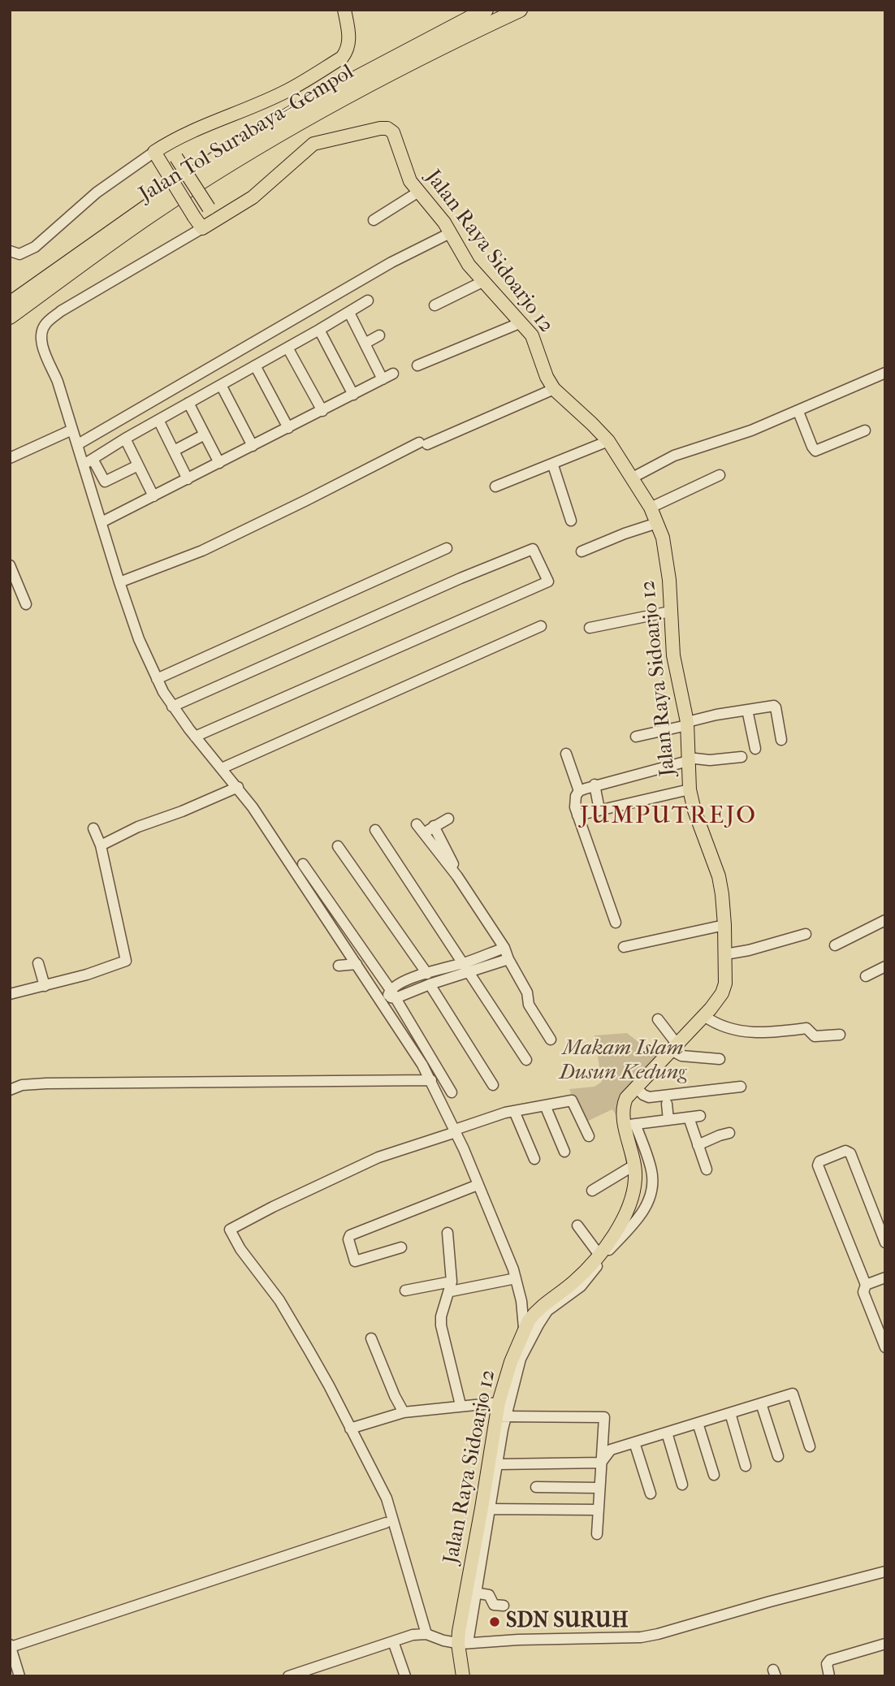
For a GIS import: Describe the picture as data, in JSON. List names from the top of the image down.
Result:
{
  "streets": {
    "highway": ["Jalan Tol Surabaya–Gempol"],
    "main road": ["Jalan Raya Sidoarjo 12"]
  },
  "districts": ["JUMPUTREJO"],
  "parks": ["Makam Islam Dusun Kedung"],
  "places": ["SDN SURUH"]
}
